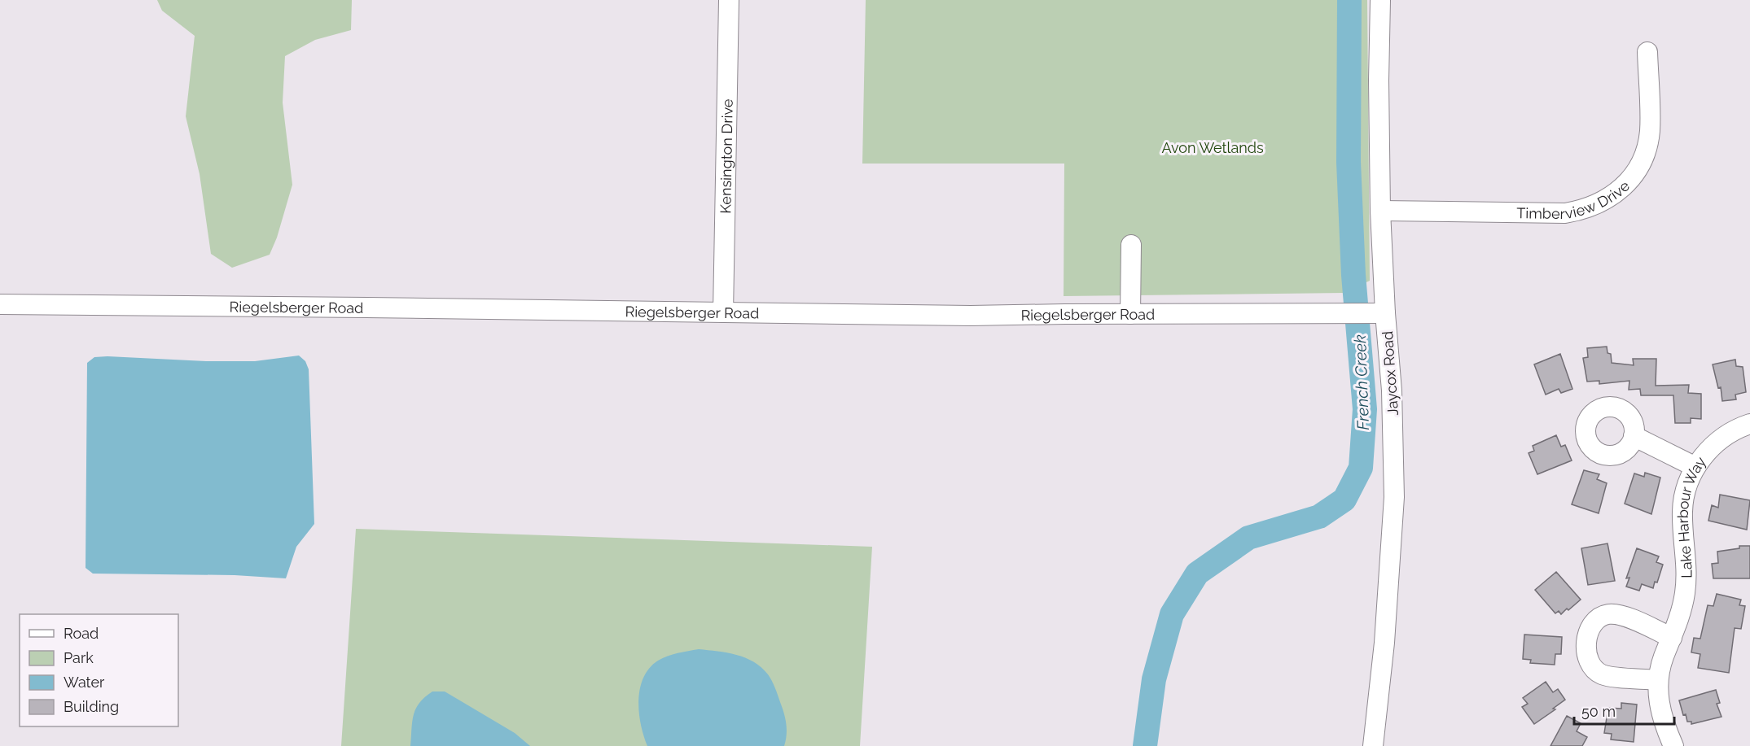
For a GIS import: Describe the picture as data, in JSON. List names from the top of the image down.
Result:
{
  "streets": {
    "street": [
      "Kensington Drive",
      "Timberview Drive",
      "Riegelsberger Road",
      "Jaycox Road",
      "Lake Harbour Way"
    ]
  },
  "crossings": [
    ["Kensington Drive", "Riegelsberger Road"],
    ["Timberview Drive", "Jaycox Road"],
    ["Riegelsberger Road", "Jaycox Road"]
  ],
  "water": ["French Creek"],
  "parks": ["Avon Wetlands"],
  "legend": [
    "Road",
    "Park",
    "Water",
    "Building"
  ],
  "scale_bar": "50 m"
}
